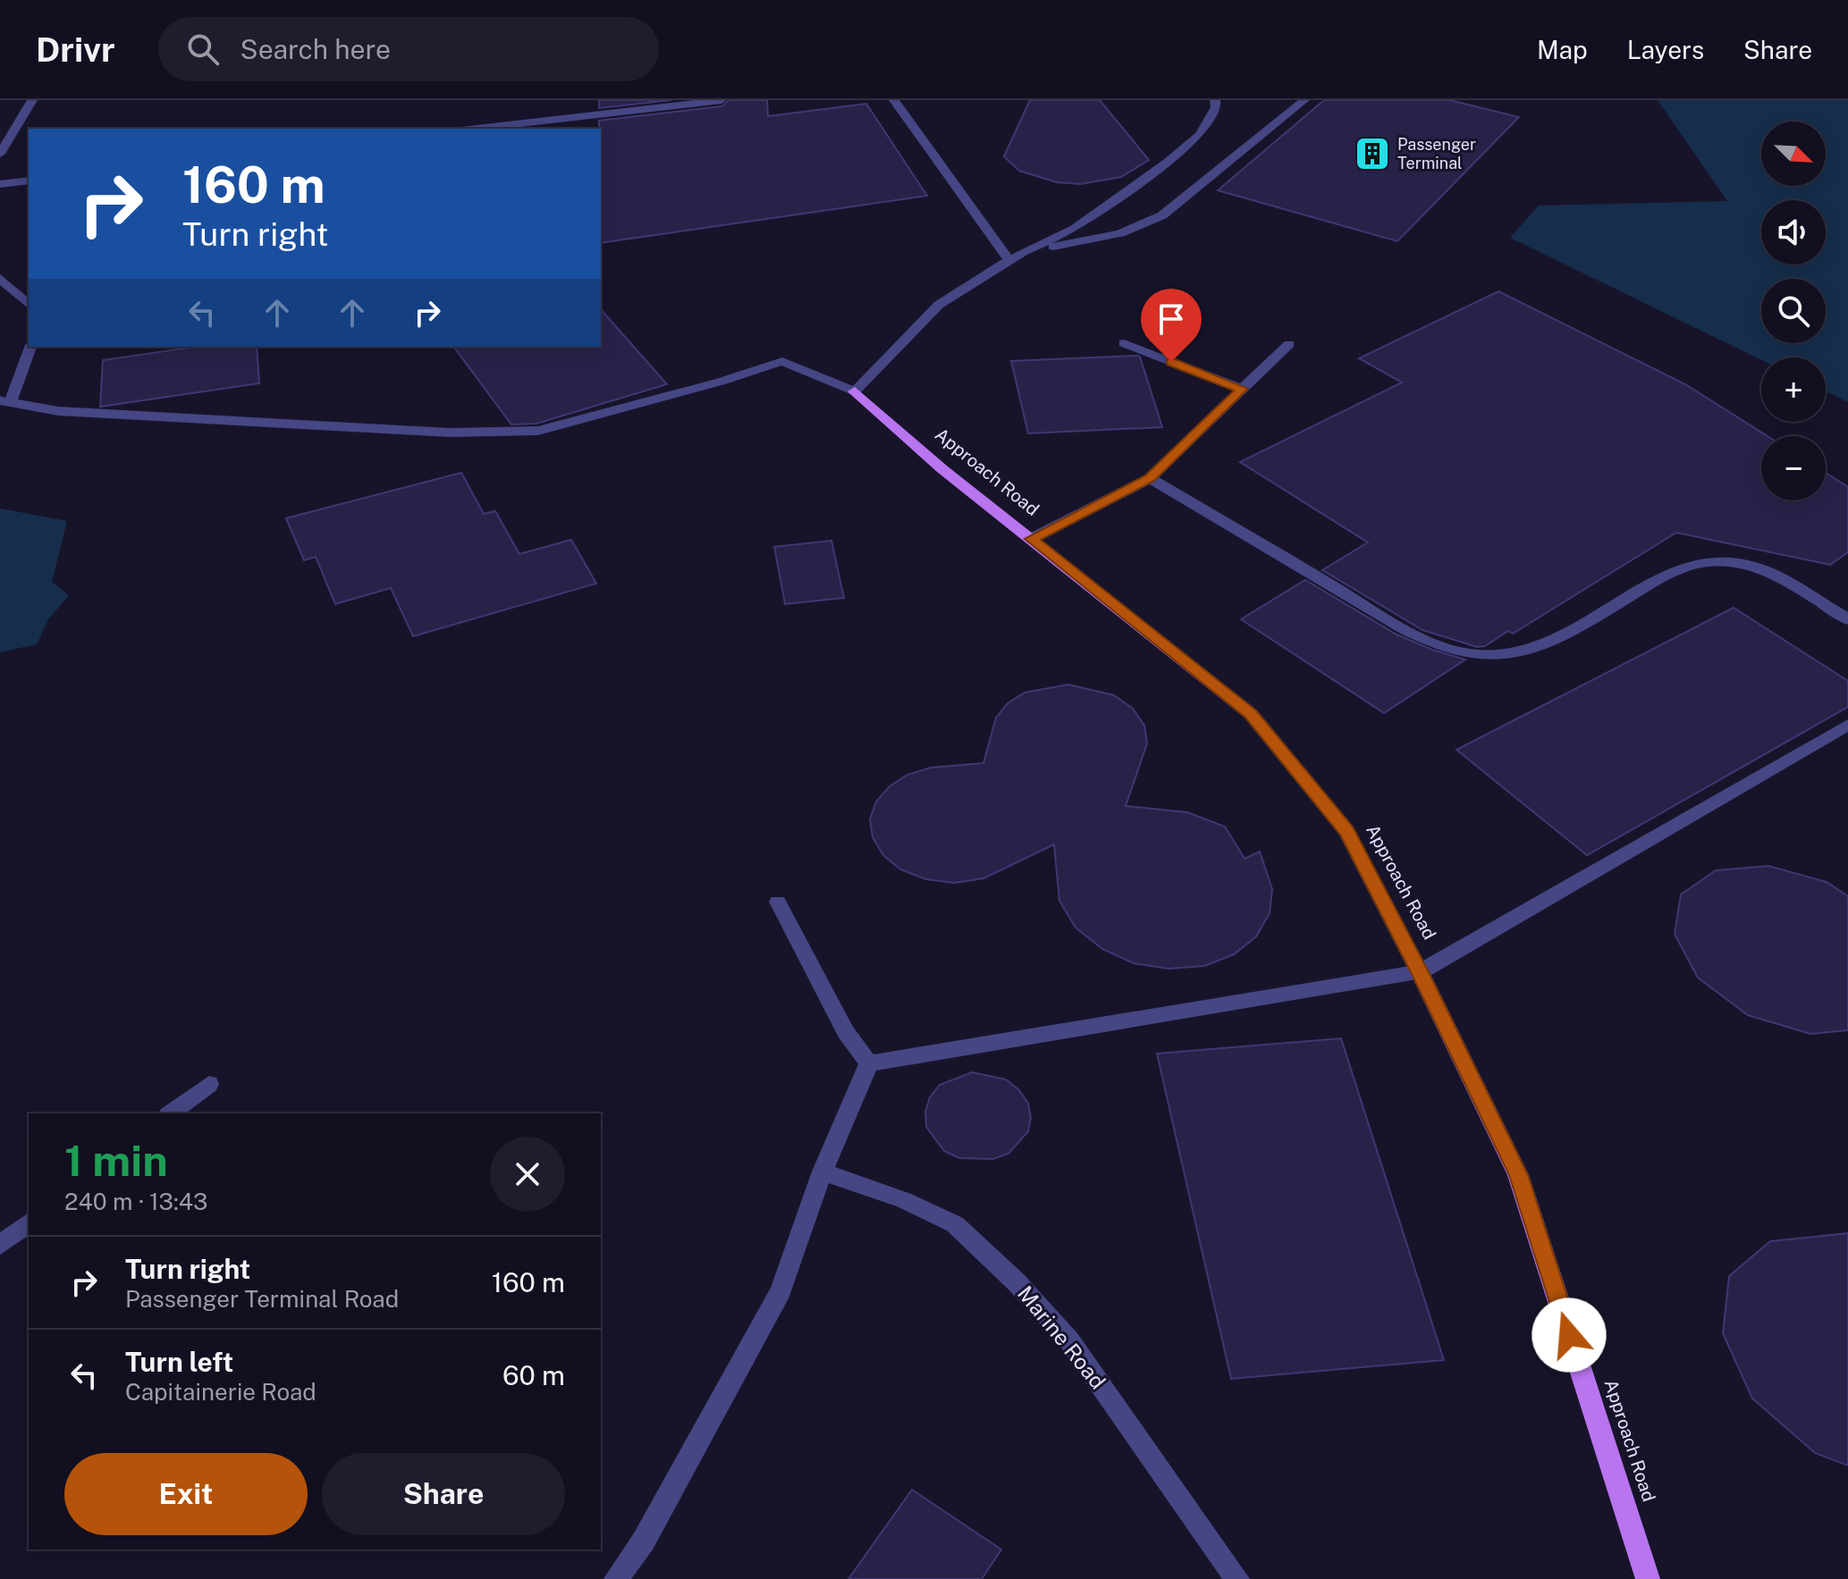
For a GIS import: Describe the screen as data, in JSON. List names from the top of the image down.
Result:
{
  "streets": {
    "main road": ["Approach Road"],
    "street": ["Marine Road"]
  },
  "places": {
    "building": ["Passenger Terminal"]
  },
  "north": "bottom right",
  "page": {
    "header": "Drivr",
    "search": "Search here",
    "nav": ["Map", "Layers", "Share"],
    "map_buttons": ["+", "−"],
    "turn": ["160 m", "Turn right"],
    "heading": ["1 min", "240 m · 13:43"],
    "list": [
      {
        "name": "Turn right",
        "note": "Passenger Terminal Road",
        "value": "160 m"
      },
      {
        "name": "Turn left",
        "note": "Capitainerie Road",
        "value": "60 m"
      }
    ],
    "buttons": ["Exit", "Share"]
  }
}
